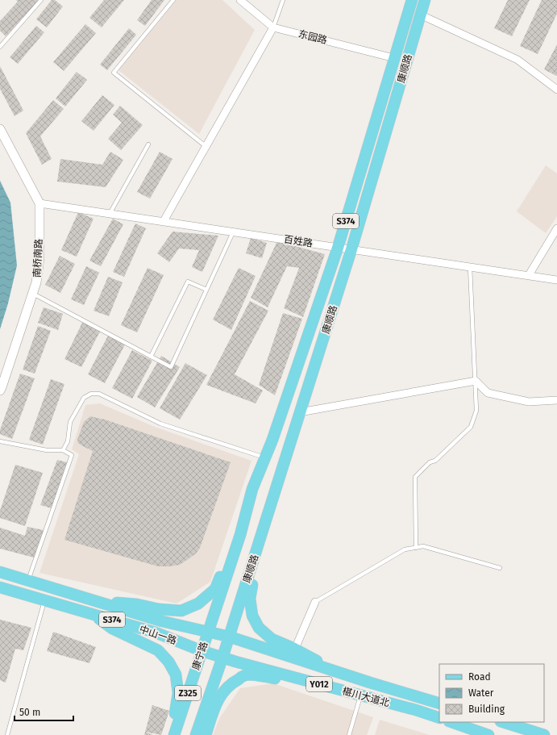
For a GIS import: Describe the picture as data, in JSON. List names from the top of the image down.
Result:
{
  "streets": {
    "main road": [
      "康顺路",
      "S374",
      "中山一路",
      "康宁路",
      "Y012",
      "Z325",
      "椹川大道北"
    ],
    "street": ["东园路", "百姓路", "南桥南路"]
  },
  "crossings": [
    ["东园路", "康顺路"],
    ["康顺路", "S374"],
    ["康顺路", "百姓路"],
    ["康顺路", "中山一路"],
    ["康顺路", "康宁路"],
    ["S374", "中山一路"],
    ["S374", "Z325"],
    ["S374", "椹川大道北"],
    ["百姓路", "南桥南路"],
    ["中山一路", "康宁路"],
    ["中山一路", "Z325"],
    ["中山一路", "椹川大道北"],
    ["Z325", "椹川大道北"]
  ],
  "legend": ["Road", "Water", "Building"],
  "scale_bar": "50 m"
}
